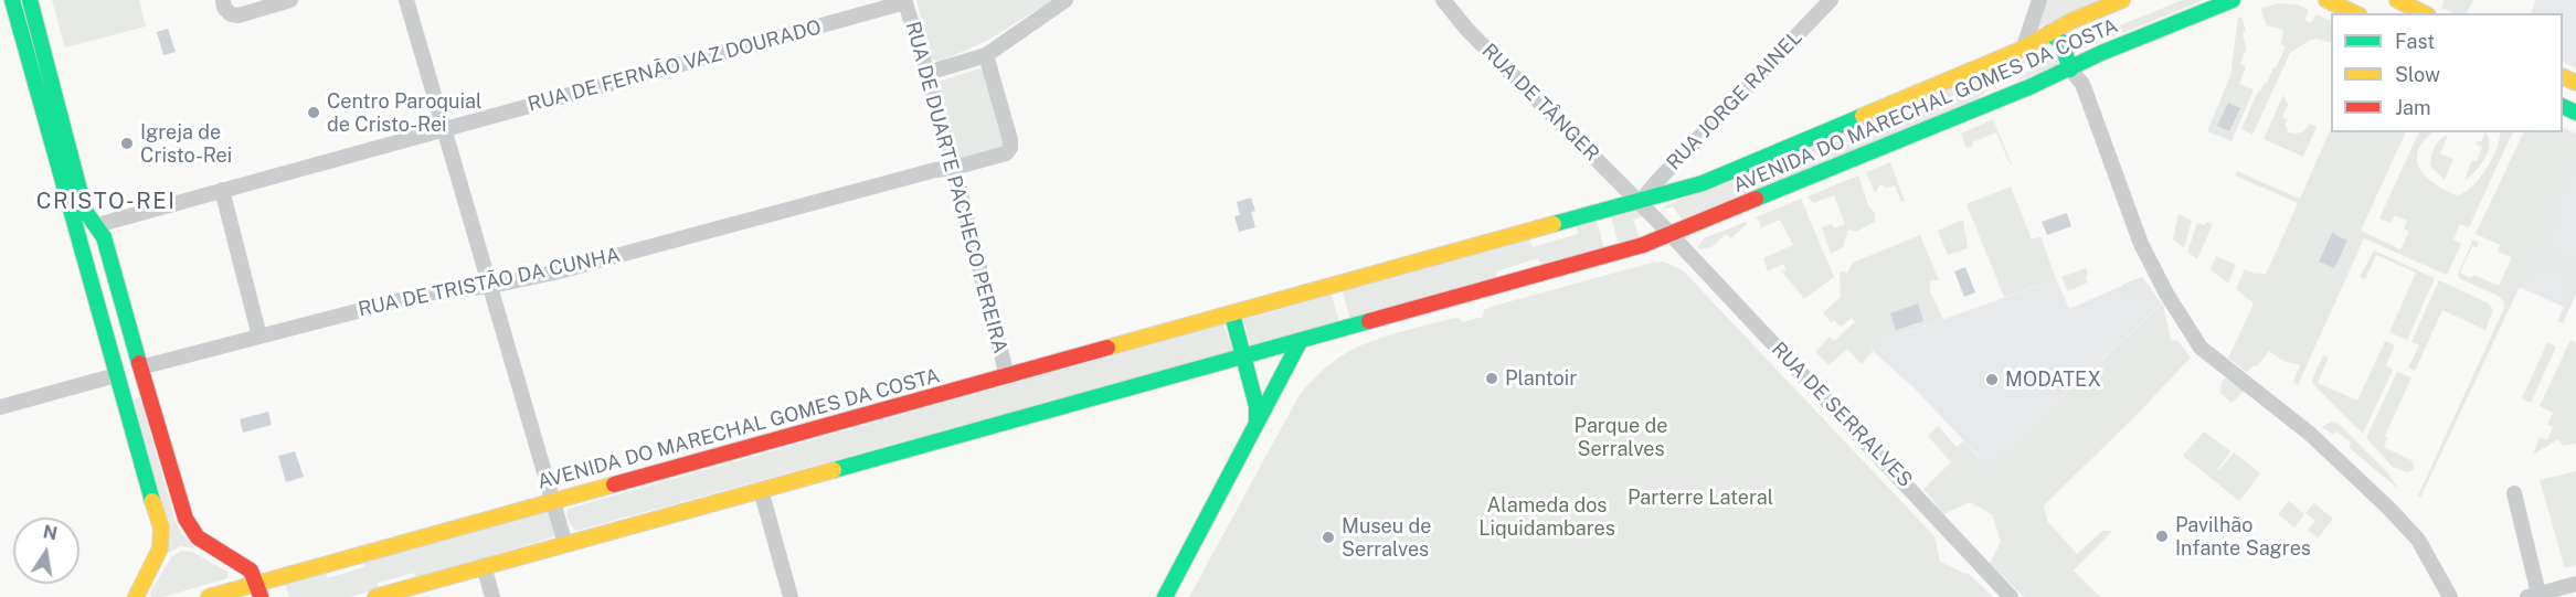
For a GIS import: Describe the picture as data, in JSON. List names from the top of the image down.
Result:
{
  "streets": {
    "main road": ["AVENIDA DO MARECHAL GOMES DA COSTA"],
    "street": [
      "RUA DE FERNÃO VAZ DOURADO",
      "RUA JORGE RAINEL",
      "RUA DE TÂNGER",
      "RUA DE DUARTE PACHECO PEREIRA",
      "RUA DE TRISTÃO DA CUNHA",
      "RUA DE SERRALVES"
    ]
  },
  "crossings": [
    ["RUA DE FERNÃO VAZ DOURADO", "RUA DE DUARTE PACHECO PEREIRA"],
    ["RUA JORGE RAINEL", "RUA DE TÂNGER"],
    ["RUA JORGE RAINEL", "AVENIDA DO MARECHAL GOMES DA COSTA"],
    ["RUA DE TÂNGER", "AVENIDA DO MARECHAL GOMES DA COSTA"],
    ["AVENIDA DO MARECHAL GOMES DA COSTA", "RUA DE DUARTE PACHECO PEREIRA"],
    ["AVENIDA DO MARECHAL GOMES DA COSTA", "RUA DE SERRALVES"],
    ["RUA DE DUARTE PACHECO PEREIRA", "RUA DE TRISTÃO DA CUNHA"]
  ],
  "districts": ["CRISTO-REI"],
  "parks": ["Parque de Serralves", "Parterre Lateral", "Alameda dos Liquidambares"],
  "places": [
    "Centro Paroquial de Cristo-Rei",
    "Igreja de Cristo-Rei",
    "Plantoir",
    "MODATEX",
    "Pavilhão Infante Sagres",
    "Museu de Serralves"
  ],
  "legend": ["Fast", "Slow", "Jam"],
  "north": "top"
}
